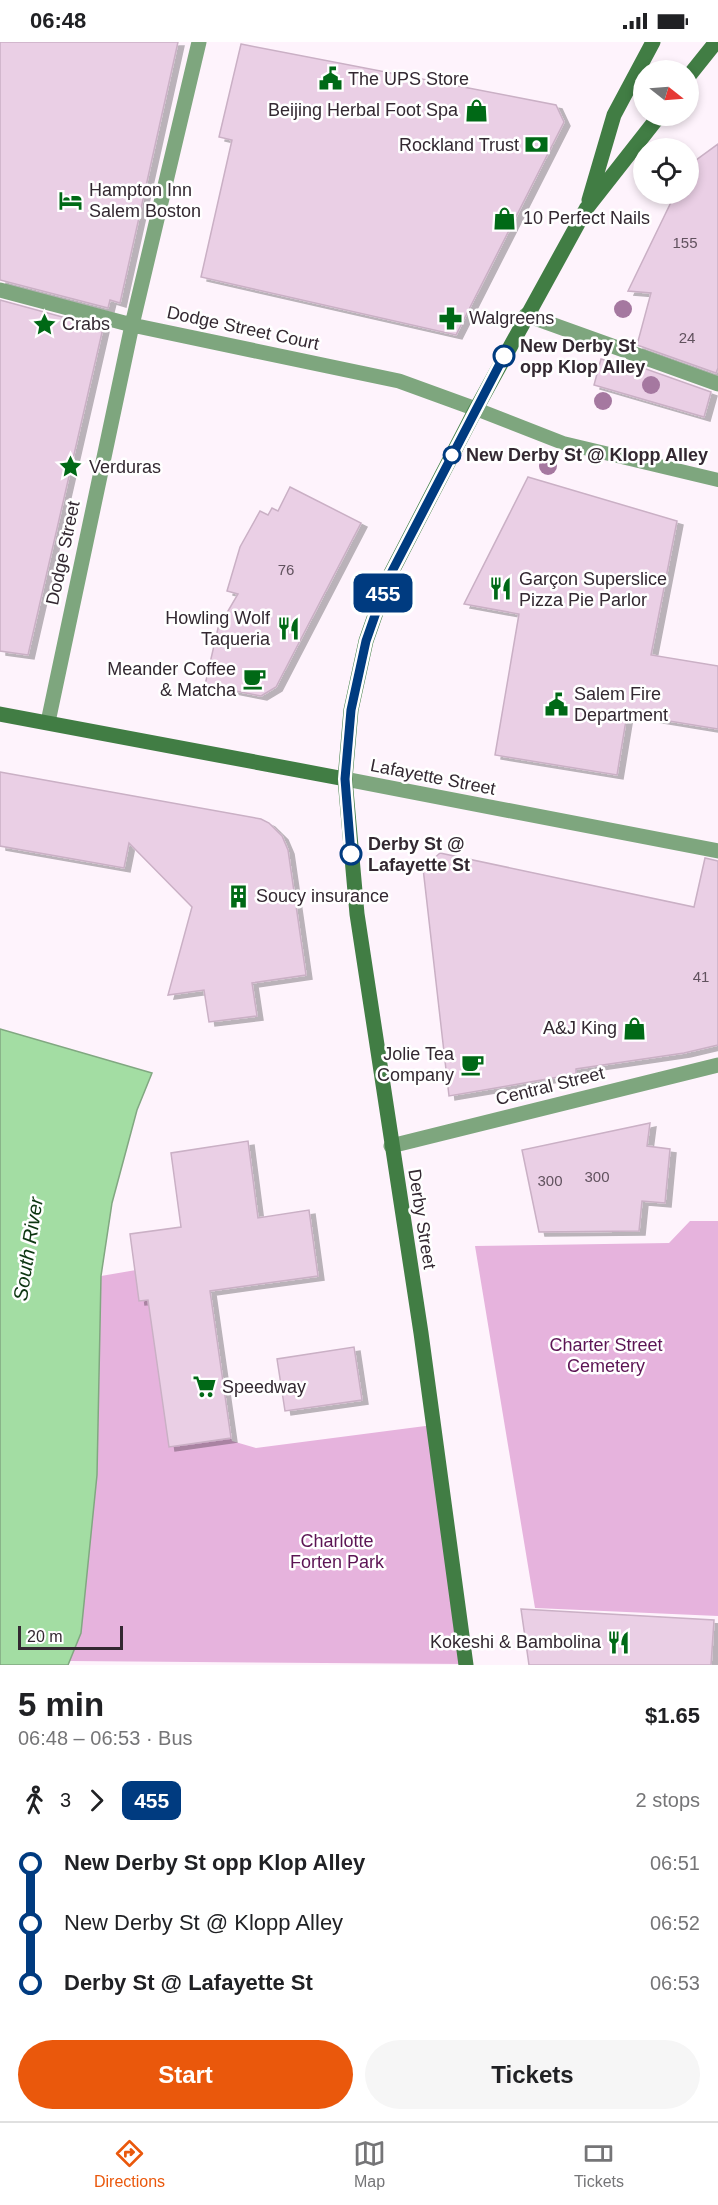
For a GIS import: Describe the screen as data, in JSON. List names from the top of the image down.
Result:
{
  "streets": {
    "main road": ["Lafayette Street", "Derby Street"],
    "street": ["Dodge Street Court", "Dodge Street", "Central Street"]
  },
  "crossings": [
    ["Dodge Street Court", "Dodge Street"],
    ["Dodge Street Court", "Derby Street"],
    ["Dodge Street", "Lafayette Street"],
    ["Lafayette Street", "Derby Street"],
    ["Central Street", "Derby Street"]
  ],
  "water": ["South River"],
  "parks": ["Charter Street Cemetery", "Charlotte Forten Park"],
  "places": {
    "public building": ["The UPS Store", "Salem Fire Department"],
    "shop": ["Beijing Herbal Foot Spa", "10 Perfect Nails", "A&J King"],
    "bank": ["Rockland Trust"],
    "hotel": ["Hampton Inn Salem Boston"],
    "pharmacy": ["Walgreens"],
    "place": ["Crabs", "Verduras"],
    "other": ["New Derby St opp Klop Alley", "New Derby St @ Klopp Alley", "Derby St @ Lafayette St"],
    "restaurant": ["Garçon Superslice Pizza Pie Parlor", "Howling Wolf Taqueria", "Kokeshi & Bambolina"],
    "cafe": ["Meander Coffee & Matcha", "Jolie Tea Company"],
    "building": ["Soucy insurance"],
    "supermarket": ["Speedway"]
  },
  "lines": ["bus line 455"],
  "house_numbers": [
    "155",
    "24",
    "76",
    "41",
    "300",
    "300"
  ],
  "scale_bar": "20 m",
  "north": "right",
  "page": {
    "status": "06:48",
    "on_map": "455",
    "scale": "20 m",
    "heading": ["5 min", "06:48 – 06:53 · Bus", "$1.65"],
    "legs": ["3", "455", "2 stops"],
    "list": [
      {
        "name": "New Derby St opp Klop Alley",
        "value": "06:51"
      },
      {
        "name": "New Derby St @ Klopp Alley",
        "value": "06:52"
      },
      {
        "name": "Derby St @ Lafayette St",
        "value": "06:53"
      }
    ],
    "buttons": ["Start", "Tickets"],
    "tabs": ["Directions", "Map", "Tickets"]
  }
}
